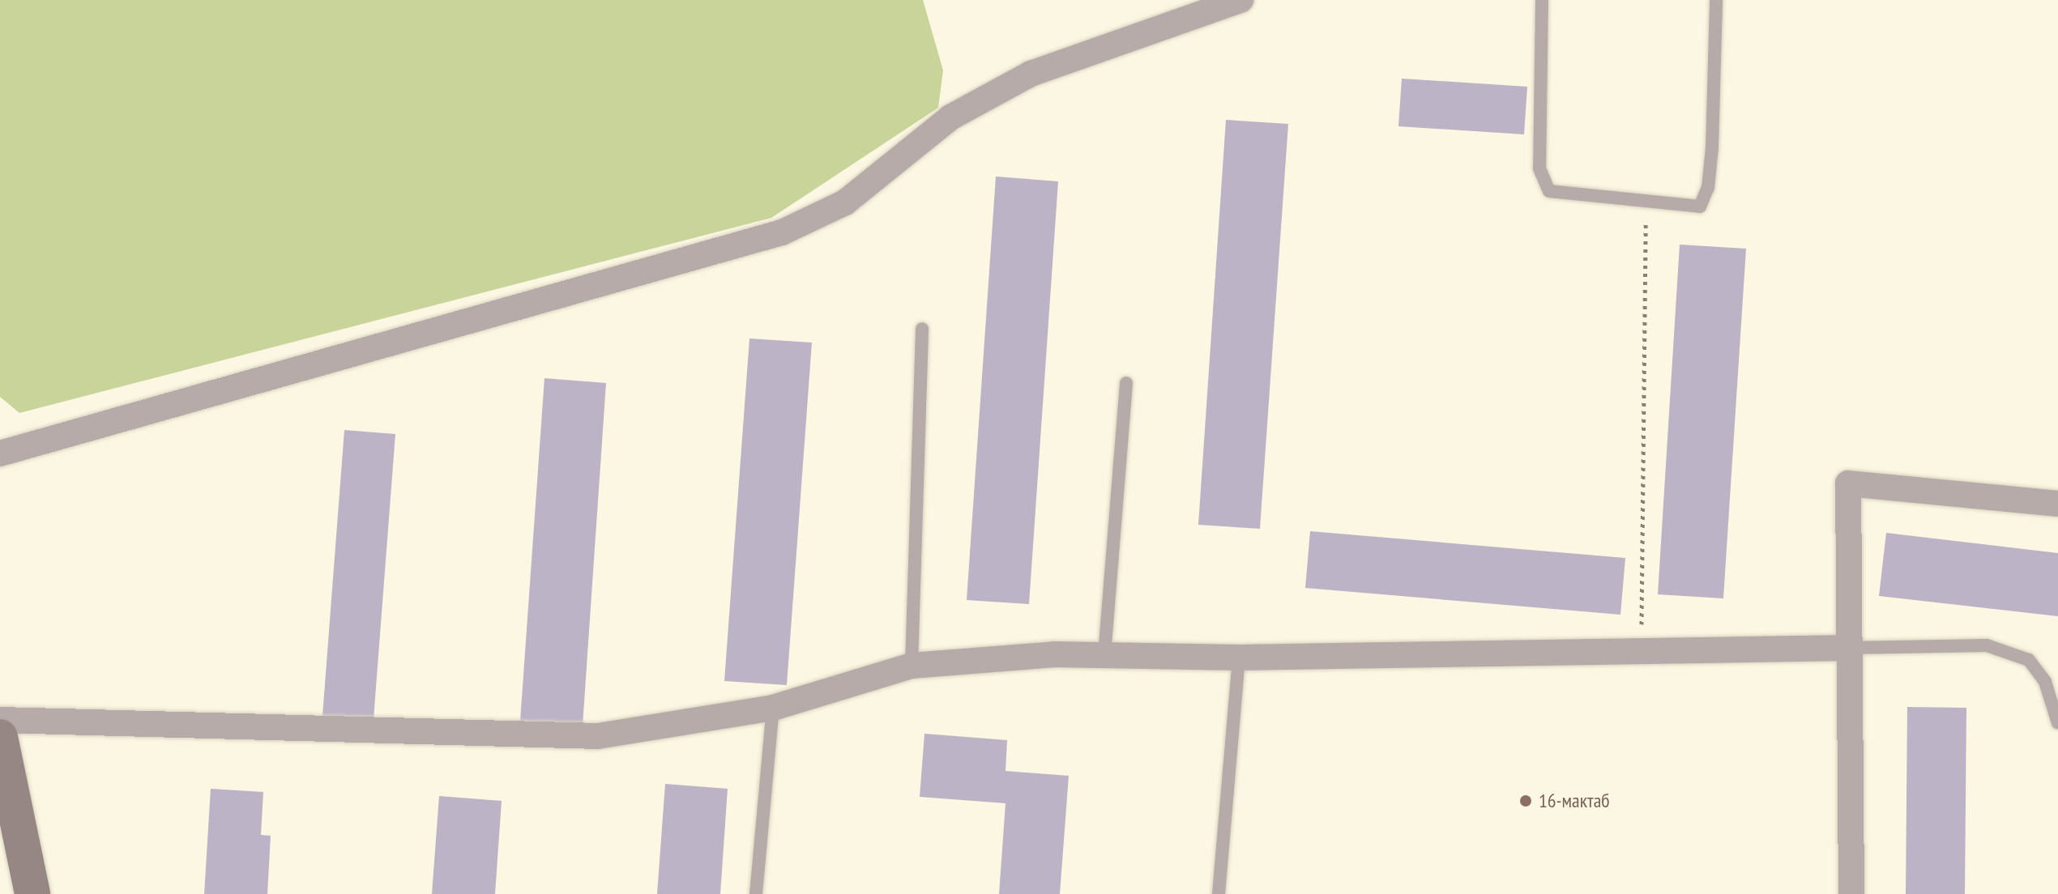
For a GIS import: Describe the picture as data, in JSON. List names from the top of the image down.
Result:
{
  "places": ["16-мактаб"]
}
